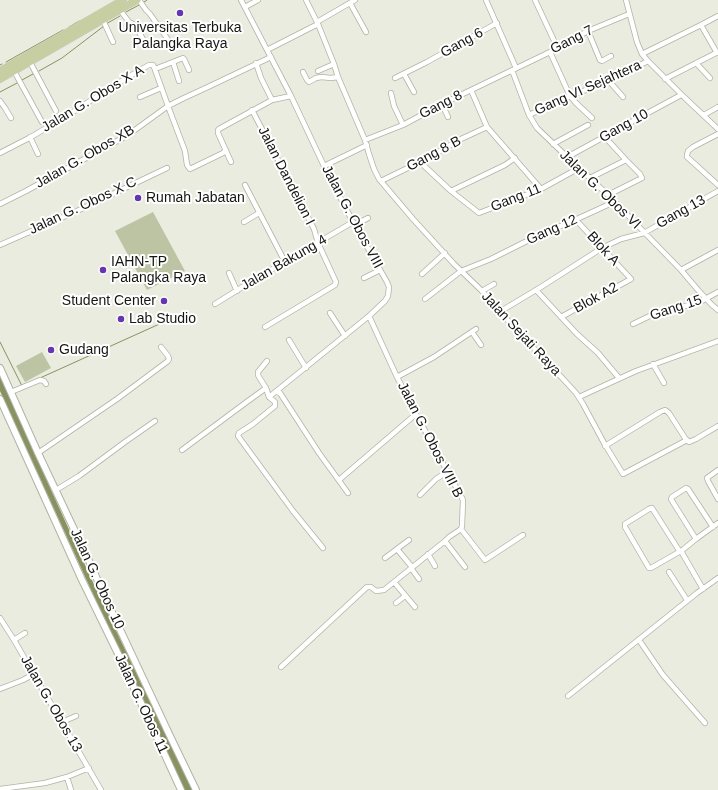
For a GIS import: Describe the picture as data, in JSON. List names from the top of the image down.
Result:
{
  "streets": {
    "street": [
      "Gang 7",
      "Gang 6",
      "Gang VI Sejahtera",
      "Jalan G. Obos X A",
      "Gang 8",
      "Gang 10",
      "Gang 8 B",
      "Jalan G. Obos XB",
      "Jalan Dandelion I",
      "Jalan G. Obos VI",
      "Gang 11",
      "Jalan G. Obos X C",
      "Gang 13",
      "Jalan G. Obos VIII",
      "Gang 12",
      "Blok A",
      "Jalan Bakung 4",
      "Blok A2",
      "Gang 15",
      "Jalan Sejati Raya",
      "Jalan G. Obos VIII B",
      "Jalan G. Obos 10",
      "Jalan G. Obos 13",
      "Jalan G. Obos 11"
    ]
  },
  "crossings": [
    ["Gang 7", "Gang 8"],
    ["Gang 7", "Jalan G. Obos VI"],
    ["Gang 6", "Jalan G. Obos VI"],
    ["Gang VI Sejahtera", "Jalan G. Obos VI"],
    ["Jalan G. Obos X A", "Jalan G. Obos XB"],
    ["Gang 8", "Jalan G. Obos VI"],
    ["Gang 8", "Jalan G. Obos VIII"],
    ["Gang 8", "Jalan Sejati Raya"],
    ["Gang 10", "Jalan G. Obos VI"],
    ["Gang 8 B", "Gang 11"],
    ["Gang 8 B", "Jalan Sejati Raya"],
    ["Jalan Dandelion I", "Jalan Bakung 4"],
    ["Jalan G. Obos VI", "Gang 11"],
    ["Jalan G. Obos VI", "Gang 13"],
    ["Jalan G. Obos VI", "Gang 12"],
    ["Jalan G. Obos VI", "Gang 15"],
    ["Gang 13", "Blok A"],
    ["Gang 13", "Jalan Sejati Raya"],
    ["Jalan G. Obos VIII", "Jalan Bakung 4"],
    ["Jalan G. Obos VIII", "Jalan G. Obos VIII B"],
    ["Gang 12", "Blok A"],
    ["Gang 12", "Jalan Sejati Raya"],
    ["Blok A", "Blok A2"]
  ],
  "places": [
    "Universitas Terbuka Palangka Raya",
    "Rumah Jabatan",
    "IAHN-TP Palangka Raya",
    "Student Center",
    "Lab Studio",
    "Gudang"
  ]
}
